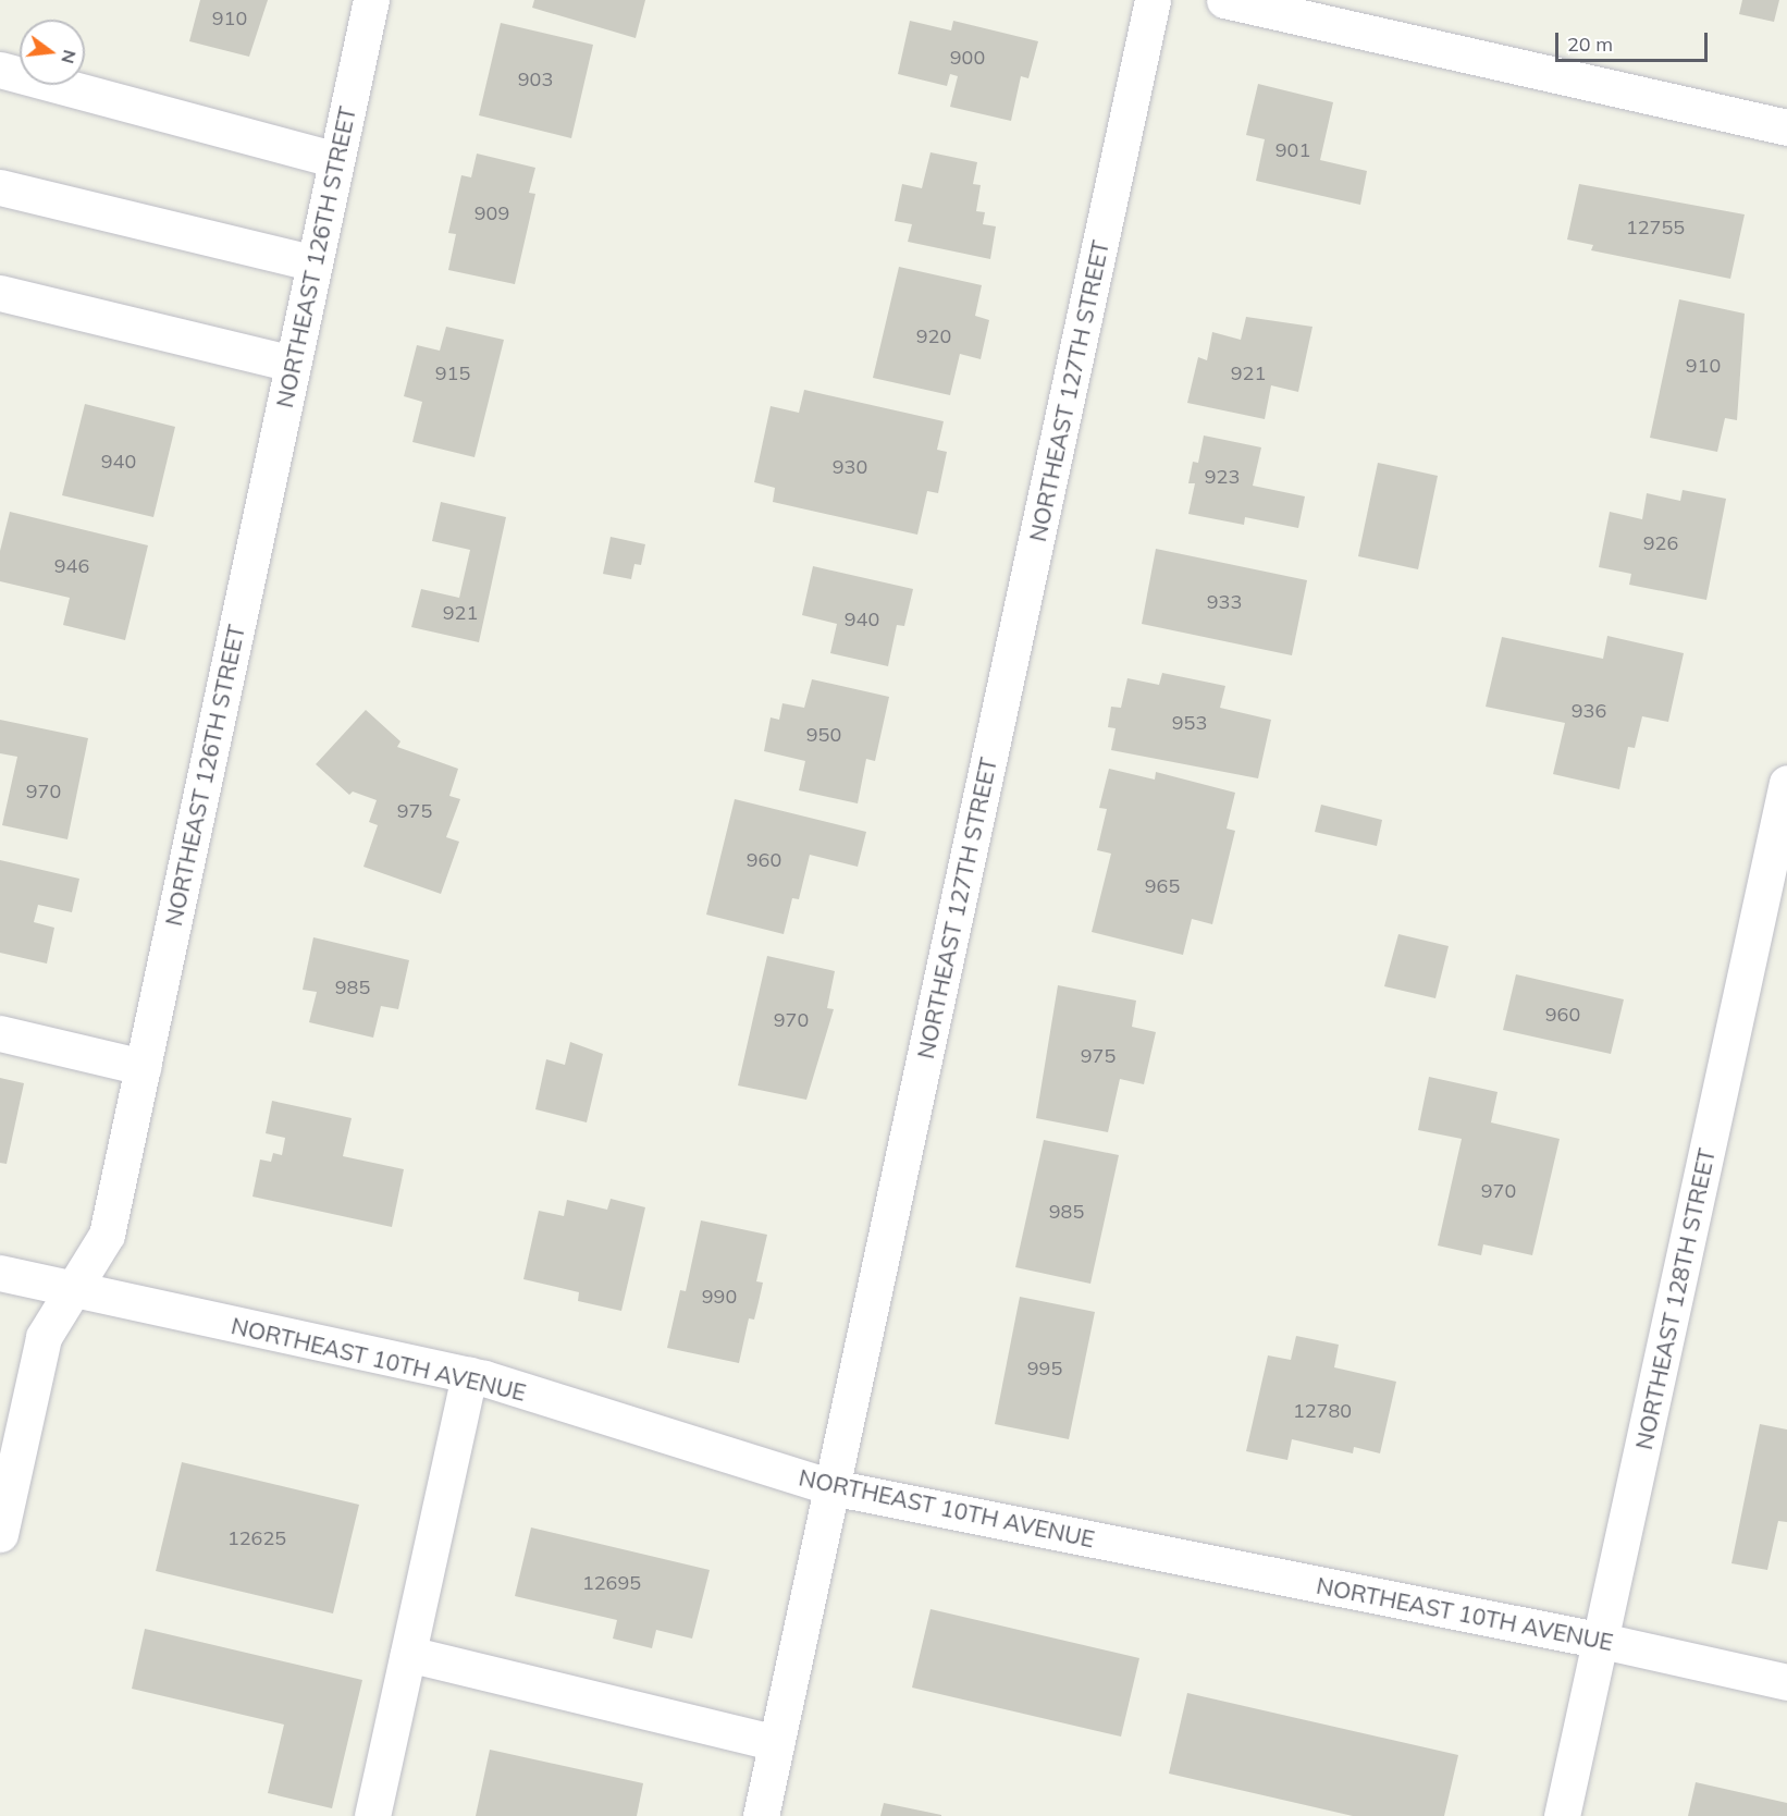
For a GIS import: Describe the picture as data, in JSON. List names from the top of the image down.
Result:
{
  "streets": {
    "street": [
      "NORTHEAST 126TH STREET",
      "NORTHEAST 127TH STREET",
      "NORTHEAST 128TH STREET",
      "NORTHEAST 10TH AVENUE"
    ]
  },
  "crossings": [
    ["NORTHEAST 126TH STREET", "NORTHEAST 10TH AVENUE"],
    ["NORTHEAST 127TH STREET", "NORTHEAST 10TH AVENUE"],
    ["NORTHEAST 128TH STREET", "NORTHEAST 10TH AVENUE"]
  ],
  "house_numbers": [
    "910",
    "900",
    "903",
    "901",
    "909",
    "12755",
    "920",
    "910",
    "915",
    "921",
    "940",
    "930",
    "923",
    "926",
    "946",
    "933",
    "921",
    "940",
    "936",
    "953",
    "950",
    "970",
    "975",
    "960",
    "965",
    "985",
    "960",
    "970",
    "975",
    "970",
    "985",
    "990",
    "995",
    "12780",
    "12625",
    "12695"
  ],
  "scale_bar": "20 m",
  "north": "right"
}
